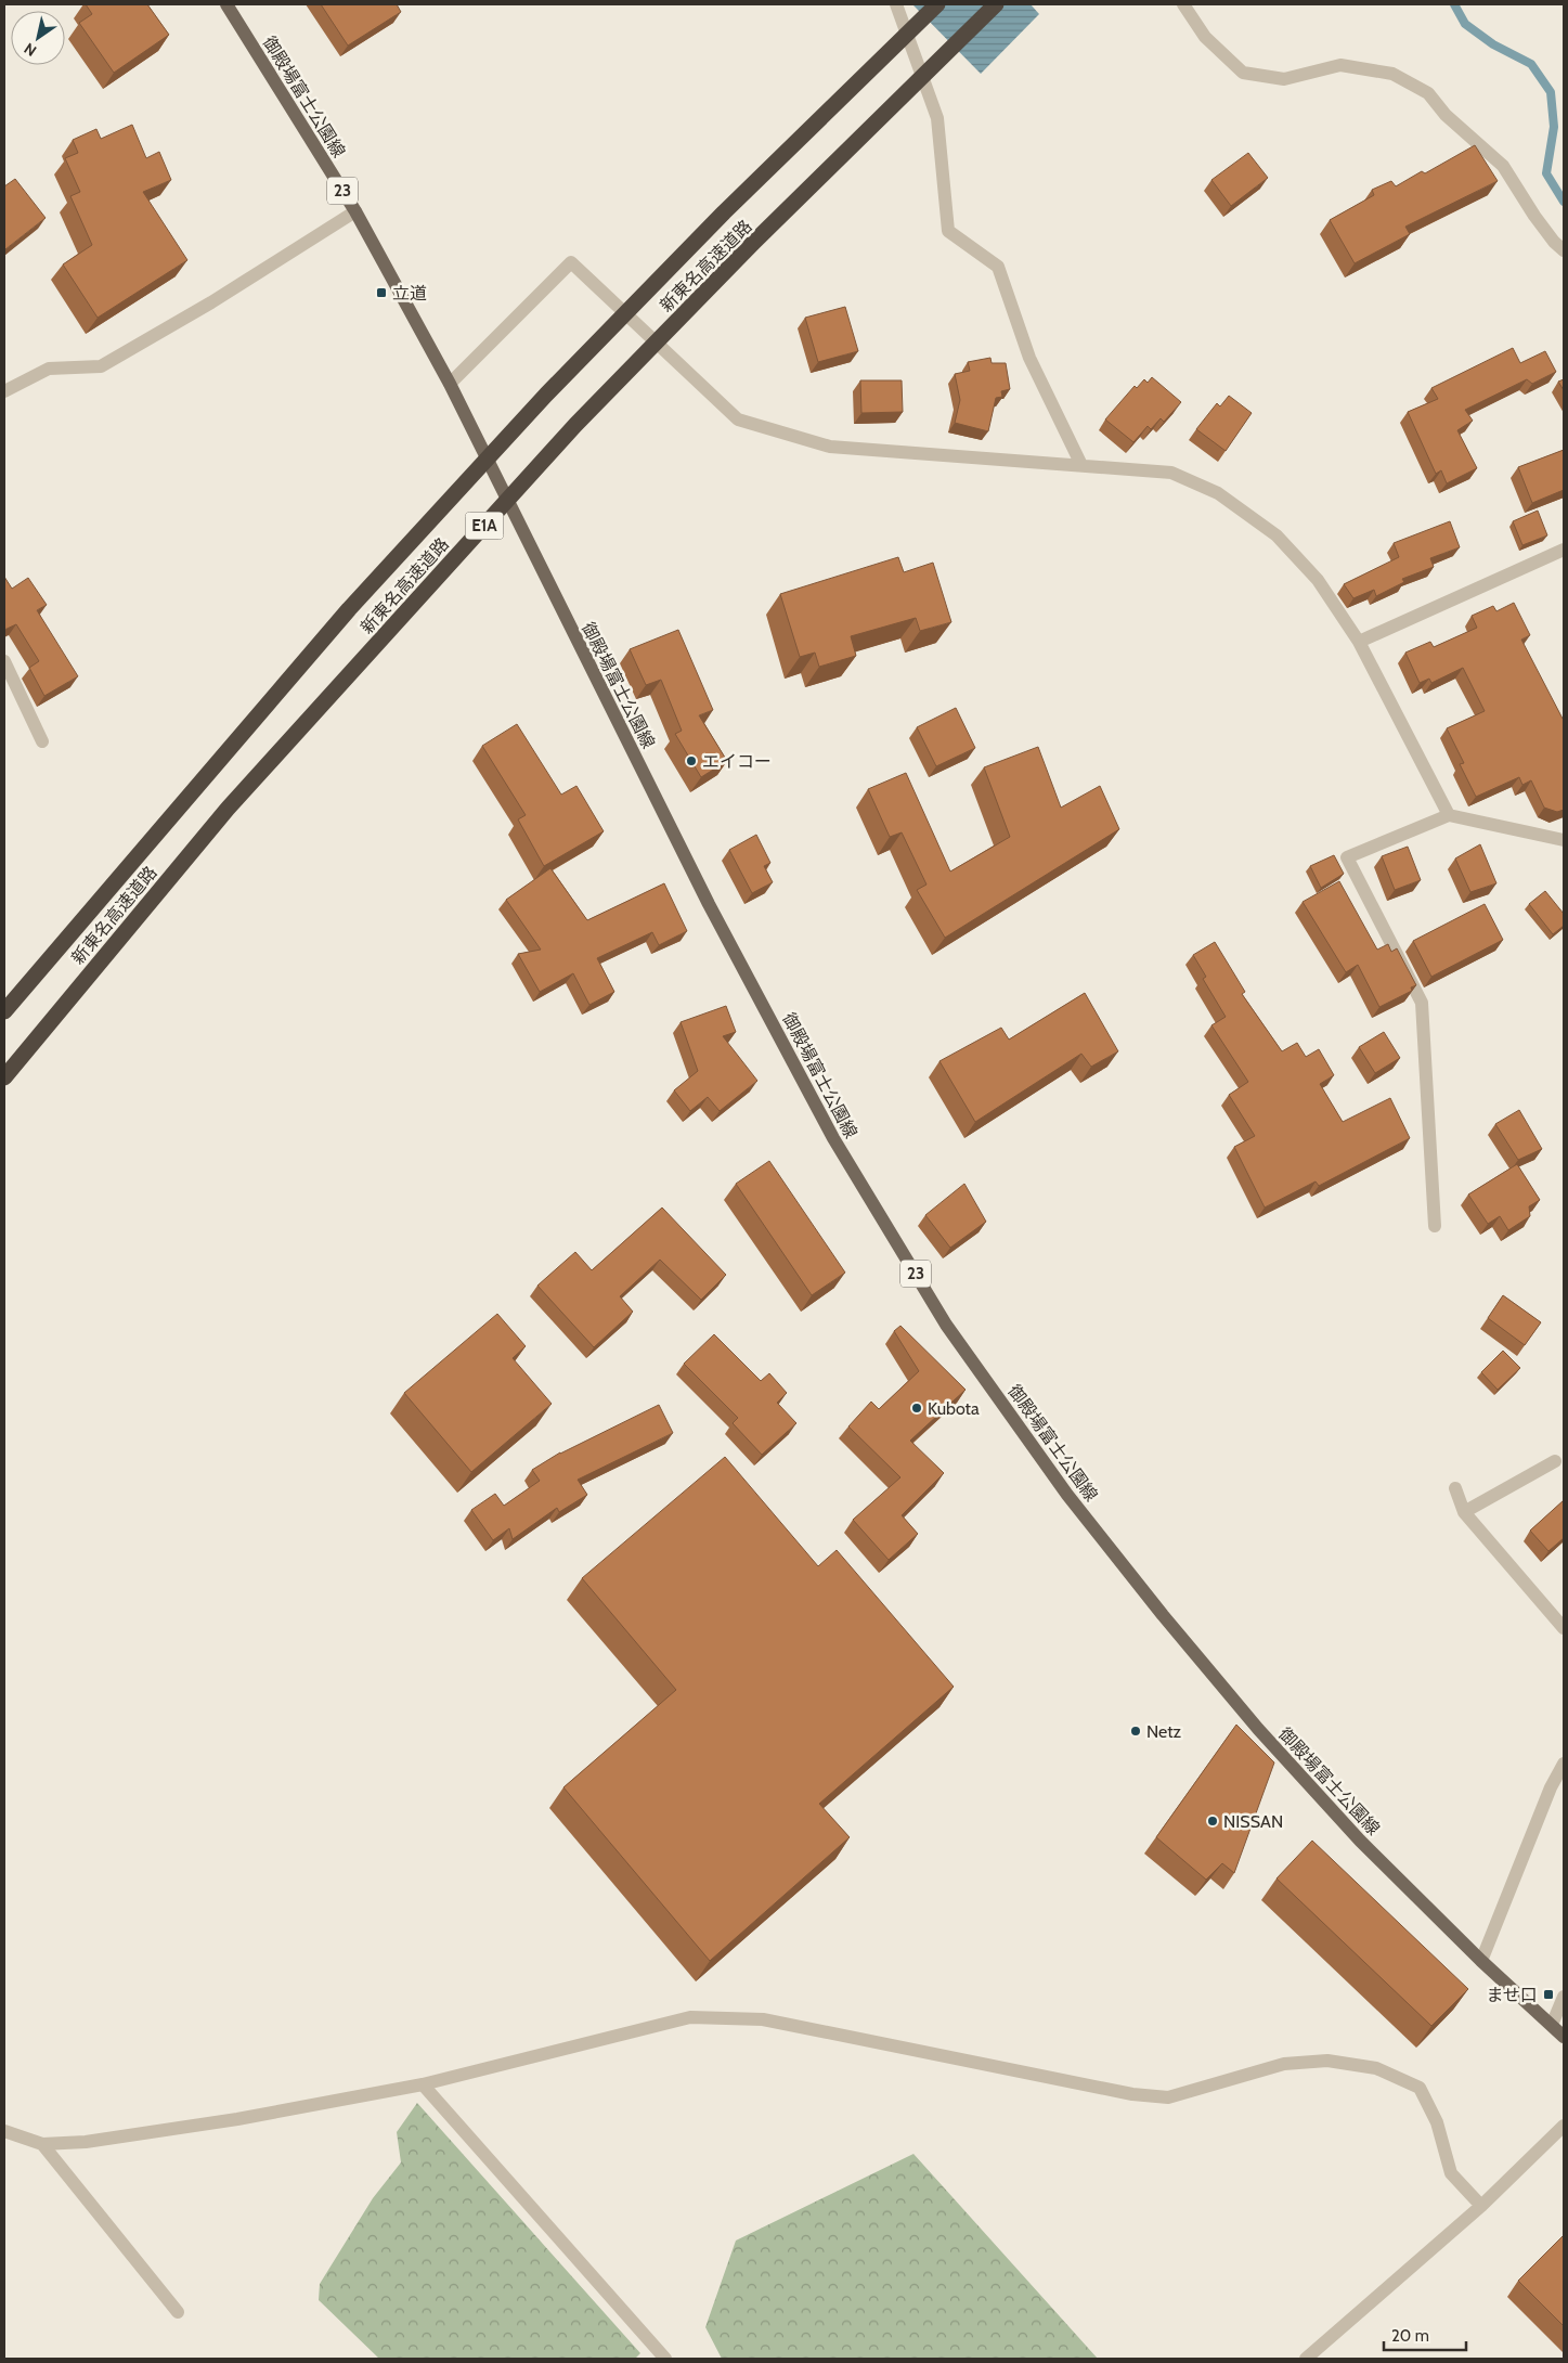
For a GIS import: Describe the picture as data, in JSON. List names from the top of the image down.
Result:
{
  "streets": {
    "highway": ["新東名高速道路", "E1A"],
    "main road": ["御殿場富士公園線", "23"]
  },
  "places": {
    "transit": ["立道", "ませ口"],
    "other": [
      "エイコー",
      "Kubota",
      "Netz",
      "NISSAN"
    ]
  },
  "scale_bar": "20 m",
  "north": "bottom left"
}
